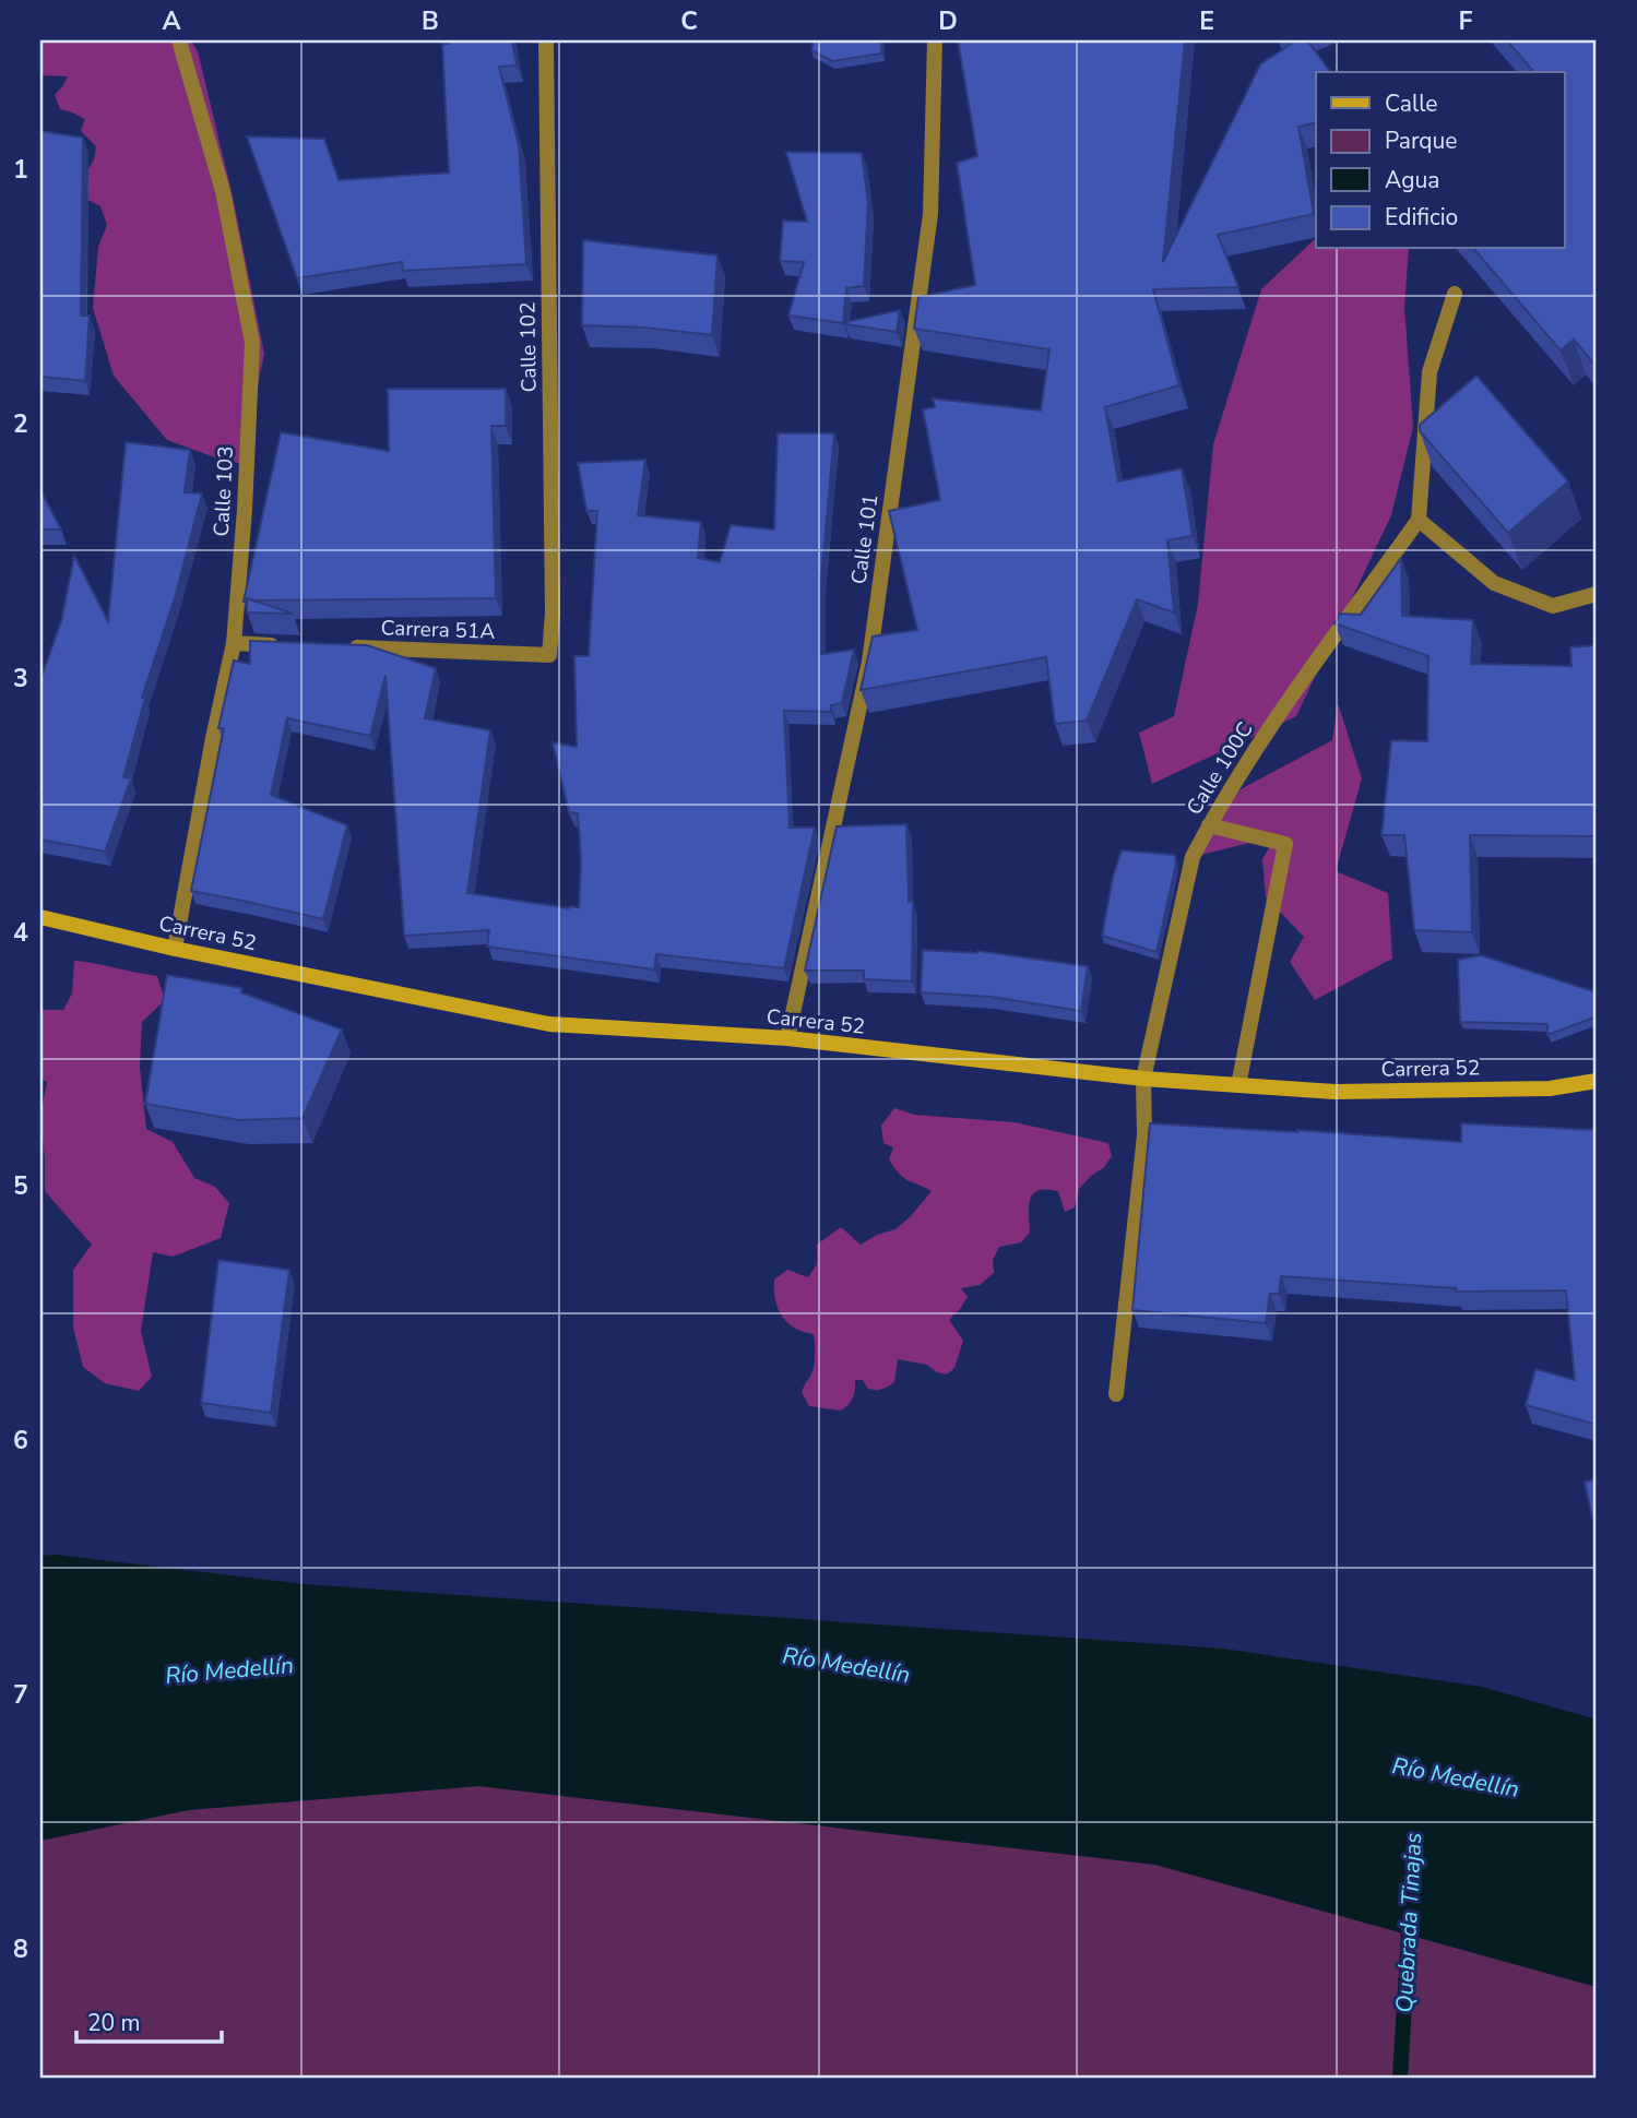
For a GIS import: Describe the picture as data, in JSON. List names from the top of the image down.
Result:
{
  "streets": {
    "main road": ["Carrera 52"],
    "street": [
      "Calle 102",
      "Calle 103",
      "Calle 101",
      "Carrera 51A",
      "Calle 100C"
    ]
  },
  "crossings": [
    ["Calle 102", "Carrera 51A"],
    ["Calle 103", "Carrera 52"],
    ["Calle 101", "Carrera 52"],
    ["Calle 100C", "Carrera 52"]
  ],
  "water": ["Río Medellín", "Quebrada Tinajas"],
  "legend": [
    "Calle",
    "Parque",
    "Agua",
    "Edificio"
  ],
  "scale_bar": "20 m",
  "grid": {
    "columns": [
      "A",
      "B",
      "C",
      "D",
      "E",
      "F"
    ],
    "rows": [
      "1",
      "2",
      "3",
      "4",
      "5",
      "6",
      "7",
      "8"
    ]
  }
}
